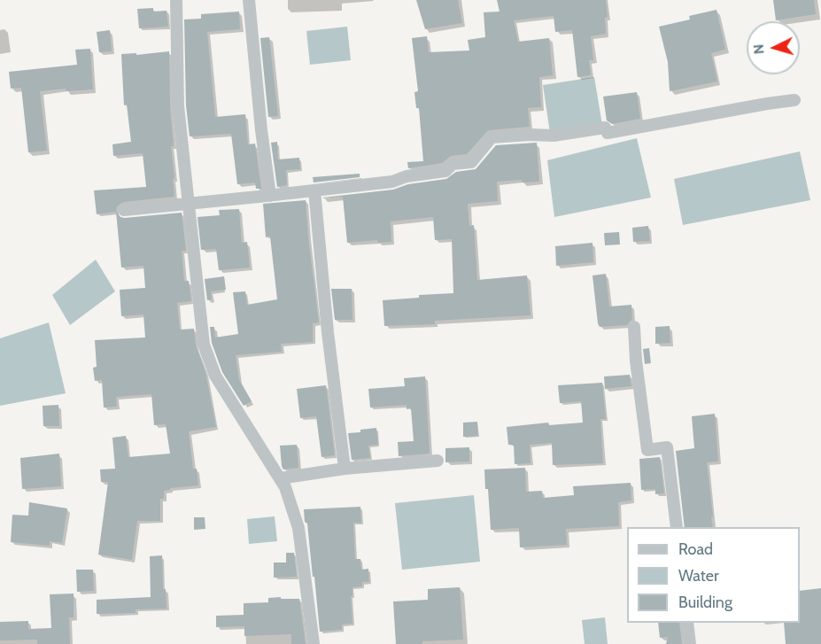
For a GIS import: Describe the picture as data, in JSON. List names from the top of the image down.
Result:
{
  "legend": ["Road", "Water", "Building"],
  "north": "left"
}
